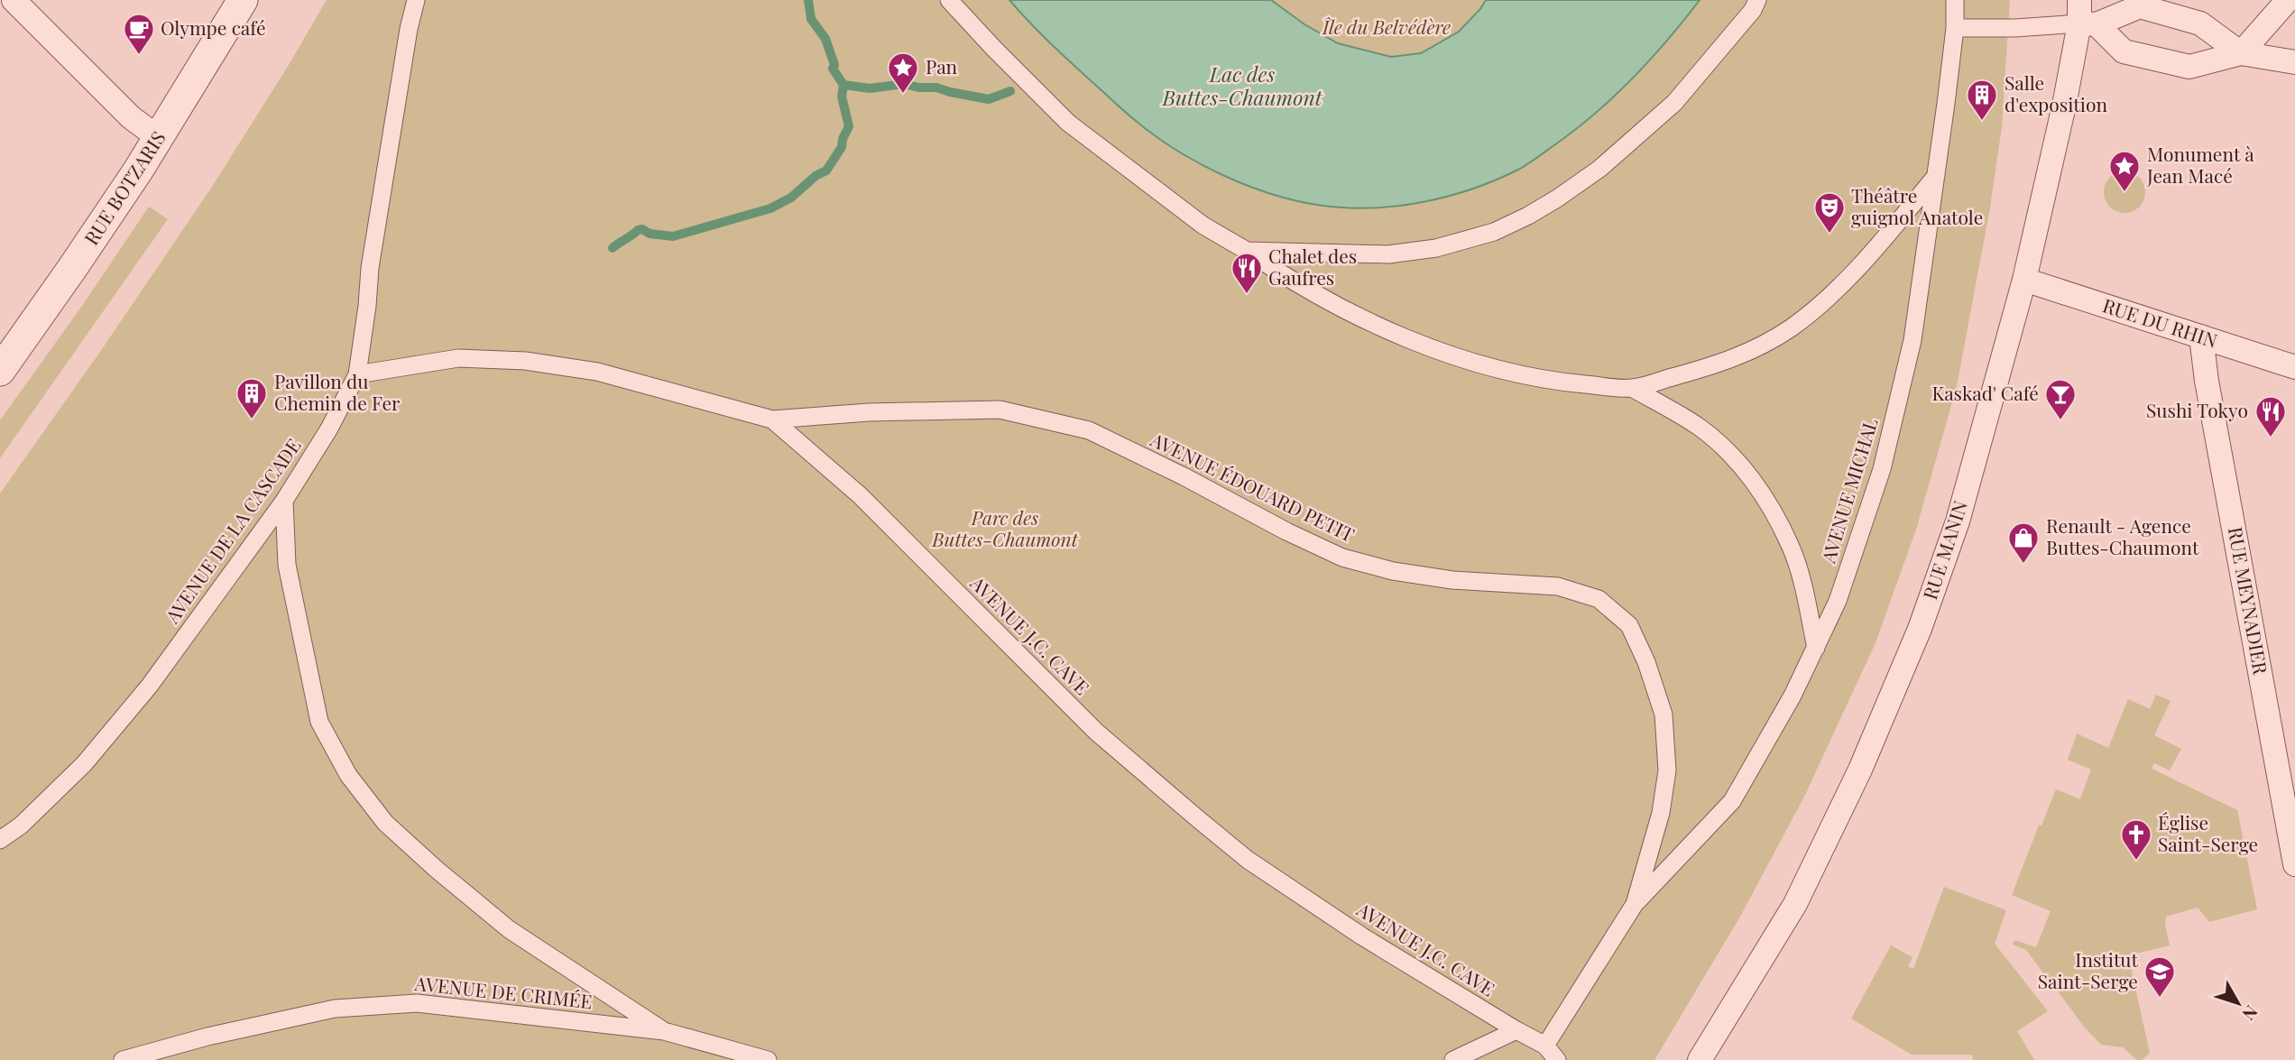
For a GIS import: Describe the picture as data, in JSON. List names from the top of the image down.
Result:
{
  "streets": {
    "street": [
      "RUE BOTZARIS",
      "RUE DU RHIN",
      "AVENUE ÉDOUARD PETIT",
      "AVENUE MICHAL",
      "AVENUE DE LA CASCADE",
      "RUE MANIN",
      "RUE MEYNADIER",
      "AVENUE J.C. CAVE",
      "AVENUE DE CRIMÉE"
    ]
  },
  "crossings": [
    ["RUE DU RHIN", "RUE MANIN"],
    ["RUE DU RHIN", "RUE MEYNADIER"],
    ["AVENUE ÉDOUARD PETIT", "AVENUE MICHAL"],
    ["AVENUE ÉDOUARD PETIT", "AVENUE J.C. CAVE"],
    ["AVENUE DE LA CASCADE", "AVENUE J.C. CAVE"]
  ],
  "water": ["Lac des Buttes-Chaumont"],
  "parks": ["Île du Belvédère", "Parc des Buttes-Chaumont"],
  "places": {
    "cafe": ["Olympe café"],
    "place": ["Pan", "Monument à Jean Macé"],
    "building": ["Salle d'exposition", "Pavillon du Chemin de Fer"],
    "theatre": ["Théâtre guignol Anatole"],
    "restaurant": ["Chalet des Gaufres", "Sushi Tokyo"],
    "bar": ["Kaskad' Café"],
    "shop": ["Renault - Agence Buttes-Chaumont"],
    "church": ["Église Saint-Serge"],
    "school or university": ["Institut Saint-Serge"]
  },
  "north": "bottom right"
}
